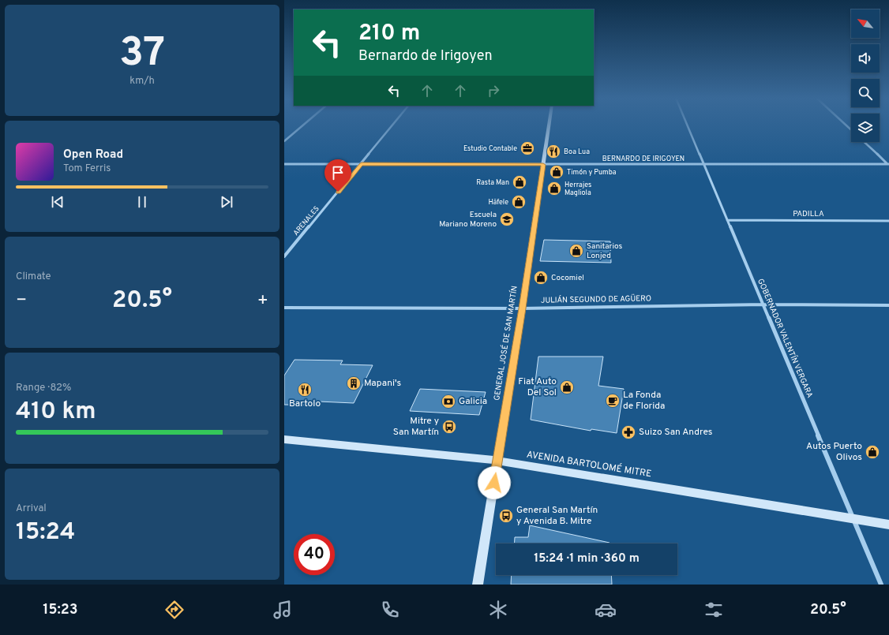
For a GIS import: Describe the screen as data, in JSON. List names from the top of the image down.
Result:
{
  "streets": {
    "street": [
      "BERNARDO DE IRIGOYEN",
      "PADILLA",
      "ARENALES",
      "JULIÁN SEGUNDO DE AGÜERO",
      "GOBERNADOR VALENTÍN VERGARA",
      "GENERAL JOSÉ DE SAN MARTÍN",
      "AVENIDA BARTOLOMÉ MITRE"
    ]
  },
  "crossings": [
    ["BERNARDO DE IRIGOYEN", "ARENALES"],
    ["BERNARDO DE IRIGOYEN", "GOBERNADOR VALENTÍN VERGARA"],
    ["BERNARDO DE IRIGOYEN", "GENERAL JOSÉ DE SAN MARTÍN"],
    ["PADILLA", "GOBERNADOR VALENTÍN VERGARA"],
    ["JULIÁN SEGUNDO DE AGÜERO", "GOBERNADOR VALENTÍN VERGARA"],
    ["JULIÁN SEGUNDO DE AGÜERO", "GENERAL JOSÉ DE SAN MARTÍN"],
    ["GOBERNADOR VALENTÍN VERGARA", "AVENIDA BARTOLOMÉ MITRE"],
    ["GENERAL JOSÉ DE SAN MARTÍN", "AVENIDA BARTOLOMÉ MITRE"]
  ],
  "places": {
    "office": ["Estudio Contable"],
    "restaurant": ["Boa Lua", "Bartolo"],
    "shop": [
      "Timón y Pumba",
      "Rasta Man",
      "Herrajes Magliola",
      "Häfele",
      "Sanitarios Lonjed",
      "Cocomiel",
      "Fiat Auto Del Sol",
      "Autos Puerto Olivos"
    ],
    "school or university": ["Escuela Mariano Moreno"],
    "building": ["Mapani's"],
    "cafe": ["La Fonda de Florida"],
    "bank": ["Galicia"],
    "bus stop": ["Mitre y San Martín", "General San Martín y Avenida B. Mitre"],
    "pharmacy": ["Suizo San Andres"]
  },
  "north": "top left",
  "page": {
    "tile": [
      ["37", "km/h"],
      "Climate",
      ["Range · 82%", "410 km"],
      ["Arrival", "15:24"]
    ],
    "turn": ["210 m", "Bernardo de Irigoyen"],
    "song": ["Open Road", "Tom Ferris"],
    "heat": ["−", "20.5°", "+"],
    "limit": "40",
    "trip": "15:24 · 1 min · 360 m",
    "tabs": ["15:23", "20.5°"]
  }
}
